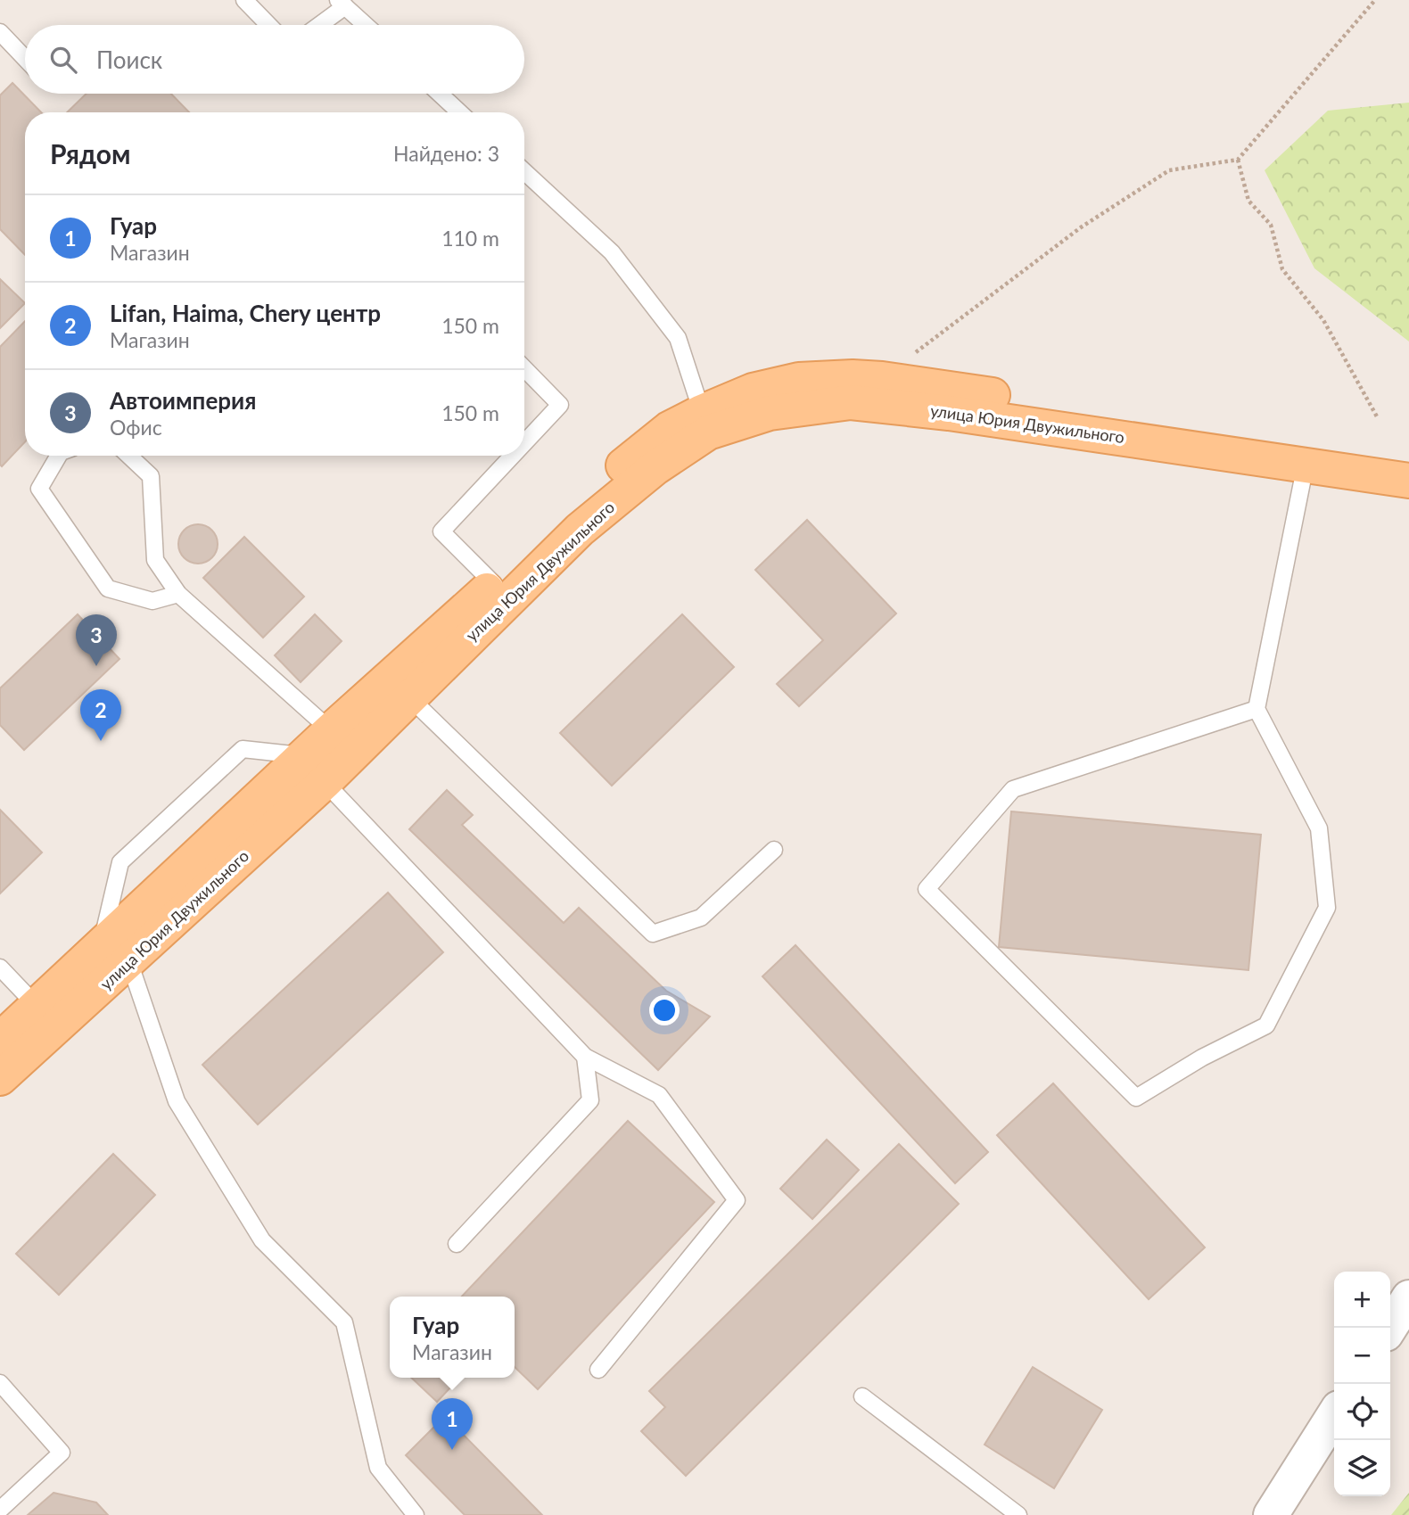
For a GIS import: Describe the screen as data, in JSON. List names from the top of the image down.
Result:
{
  "streets": {
    "main road": ["улица Юрия Двужильного"]
  },
  "page": {
    "search": "Поиск",
    "heading": ["Рядом", "Найдено: 3"],
    "list": [
      {
        "mark": "1",
        "name": "Гуар",
        "note": "Магазин",
        "value": "110 m"
      },
      {
        "mark": "2",
        "name": "Lifan, Haima, Chery центр",
        "note": "Магазин",
        "value": "150 m"
      },
      {
        "mark": "3",
        "name": "Автоимперия",
        "note": "Офис",
        "value": "150 m"
      }
    ],
    "pins": ["3", "2", "1"],
    "map_buttons": ["+", "−"],
    "popup": ["Гуар", "Магазин"]
  }
}
